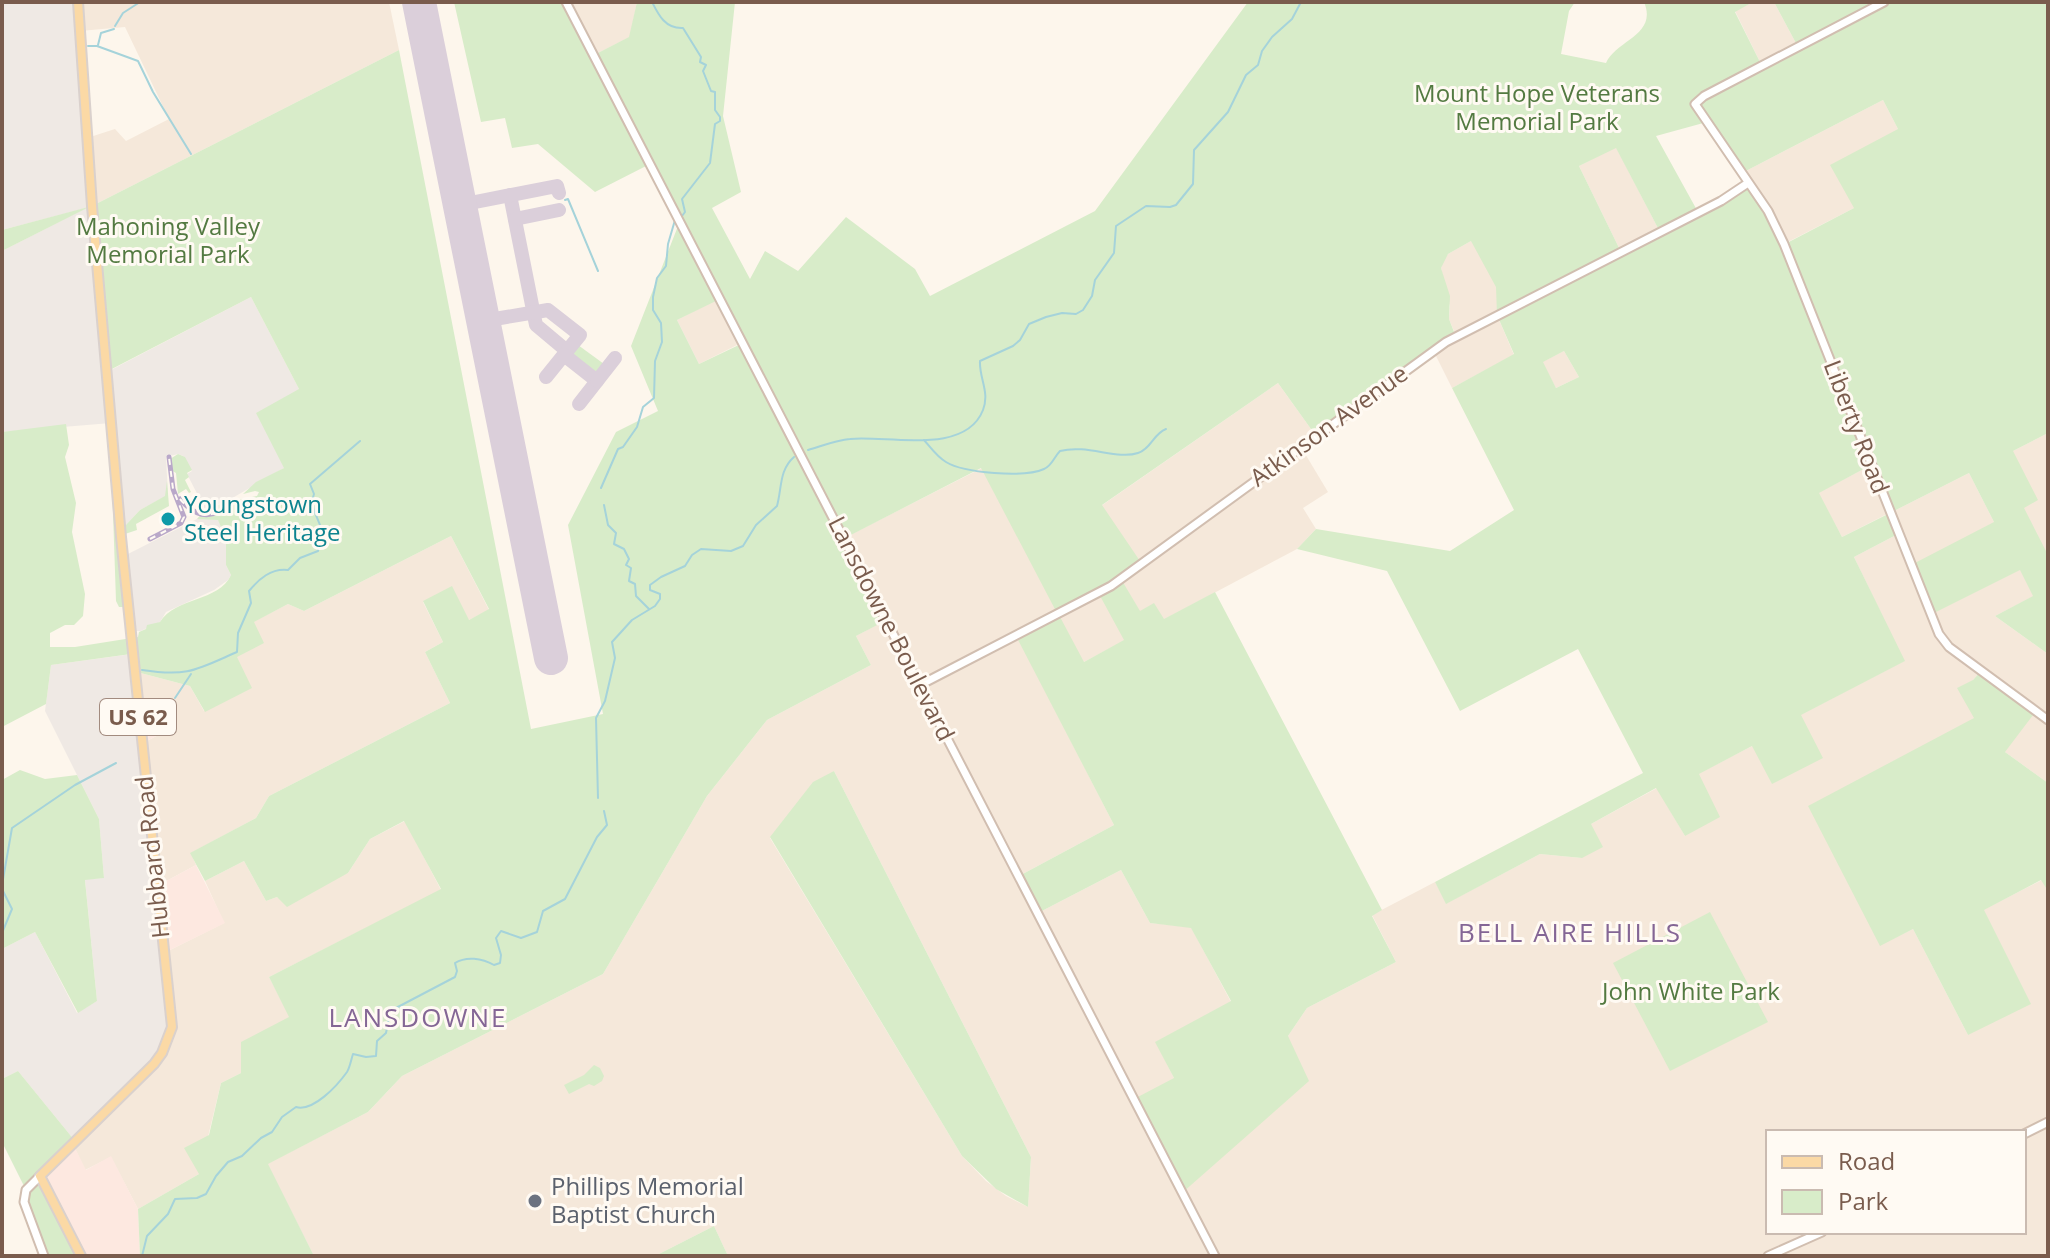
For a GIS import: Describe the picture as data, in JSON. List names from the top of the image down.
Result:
{
  "streets": {
    "main road": ["US 62", "Hubbard Road"],
    "street": ["Atkinson Avenue", "Liberty Road", "Lansdowne Boulevard"]
  },
  "crossings": [
    ["Atkinson Avenue", "Liberty Road"],
    ["Atkinson Avenue", "Lansdowne Boulevard"]
  ],
  "districts": ["BELL AIRE HILLS", "LANSDOWNE"],
  "parks": ["Mount Hope Veterans Memorial Park", "Mahoning Valley Memorial Park", "John White Park"],
  "places": ["Youngstown Steel Heritage", "Phillips Memorial Baptist Church"],
  "legend": ["Road", "Park"]
}
